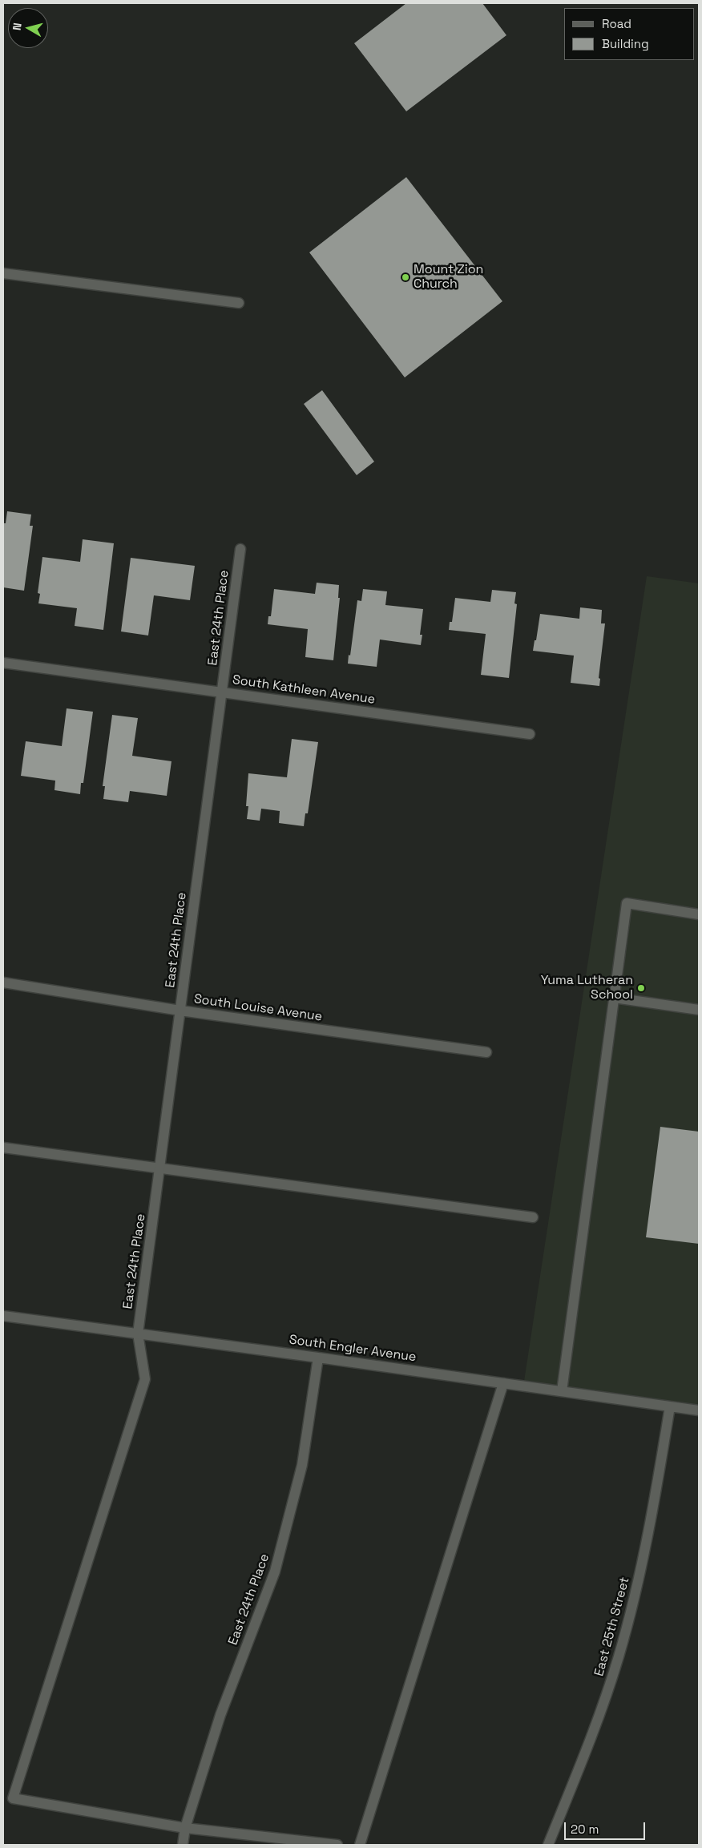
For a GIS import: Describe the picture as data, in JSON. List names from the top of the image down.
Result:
{
  "streets": {
    "street": [
      "East 24th Place",
      "South Kathleen Avenue",
      "South Louise Avenue",
      "South Engler Avenue",
      "East 25th Street"
    ]
  },
  "crossings": [
    ["East 24th Place", "South Kathleen Avenue"],
    ["East 24th Place", "South Louise Avenue"],
    ["East 24th Place", "South Engler Avenue"],
    ["South Engler Avenue", "East 25th Street"]
  ],
  "places": ["Mount Zion Church", "Yuma Lutheran School"],
  "legend": ["Road", "Building"],
  "scale_bar": "20 m",
  "north": "left"
}
